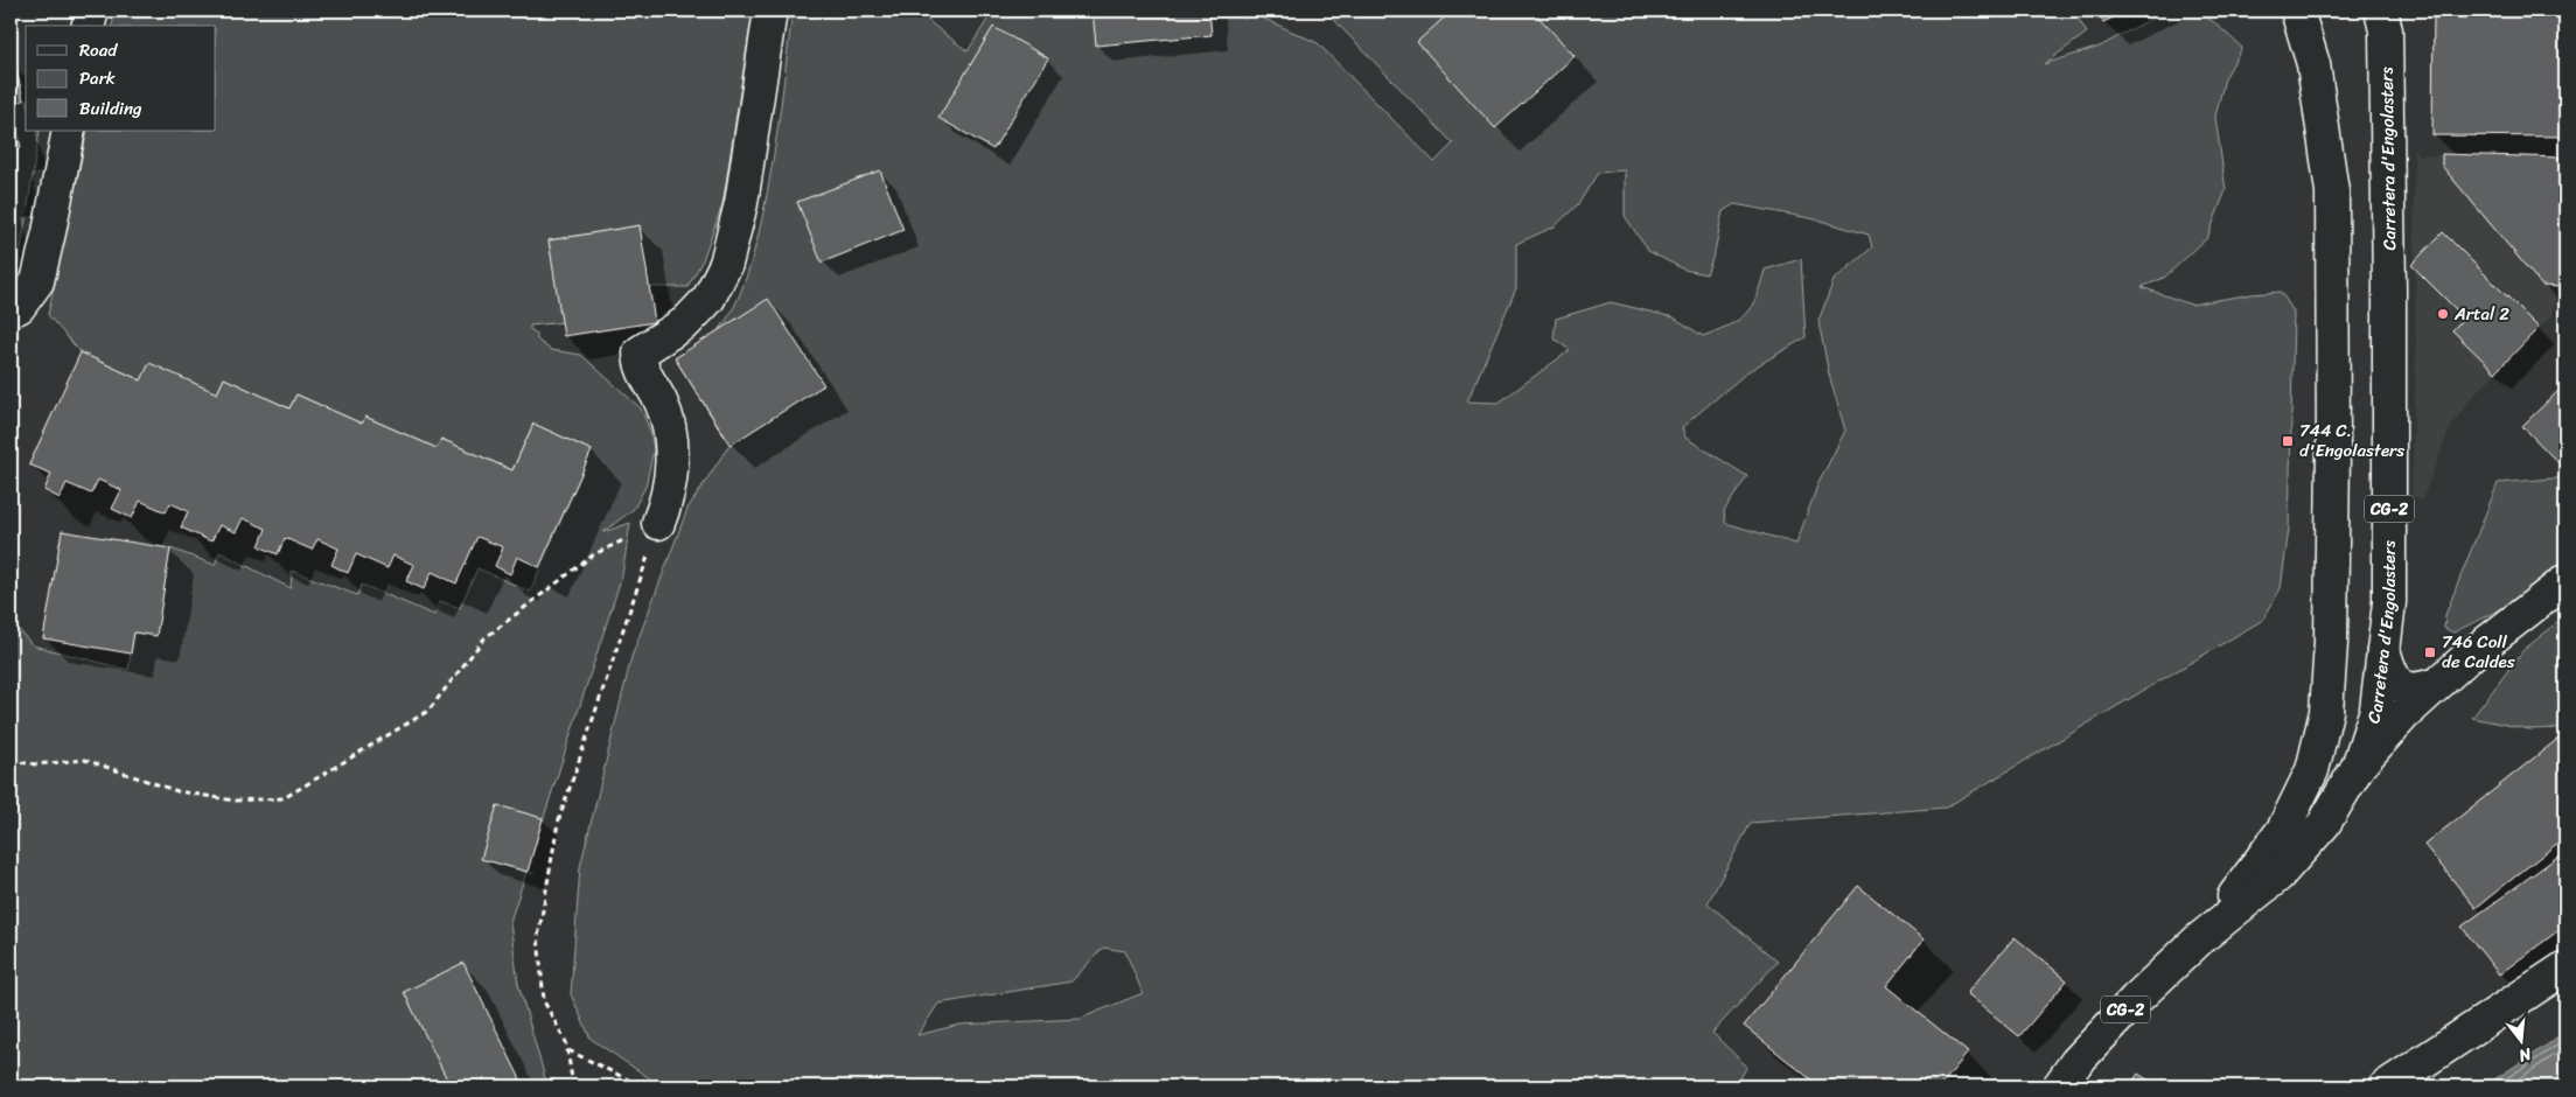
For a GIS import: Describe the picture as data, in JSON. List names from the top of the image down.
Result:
{
  "streets": {
    "main road": ["Carretera d'Engolasters", "CG-2"]
  },
  "places": {
    "other": ["Artal 2"],
    "transit": ["744 C. d'Engolasters", "746 Coll de Caldes"]
  },
  "legend": ["Road", "Park", "Building"],
  "north": "bottom"
}
